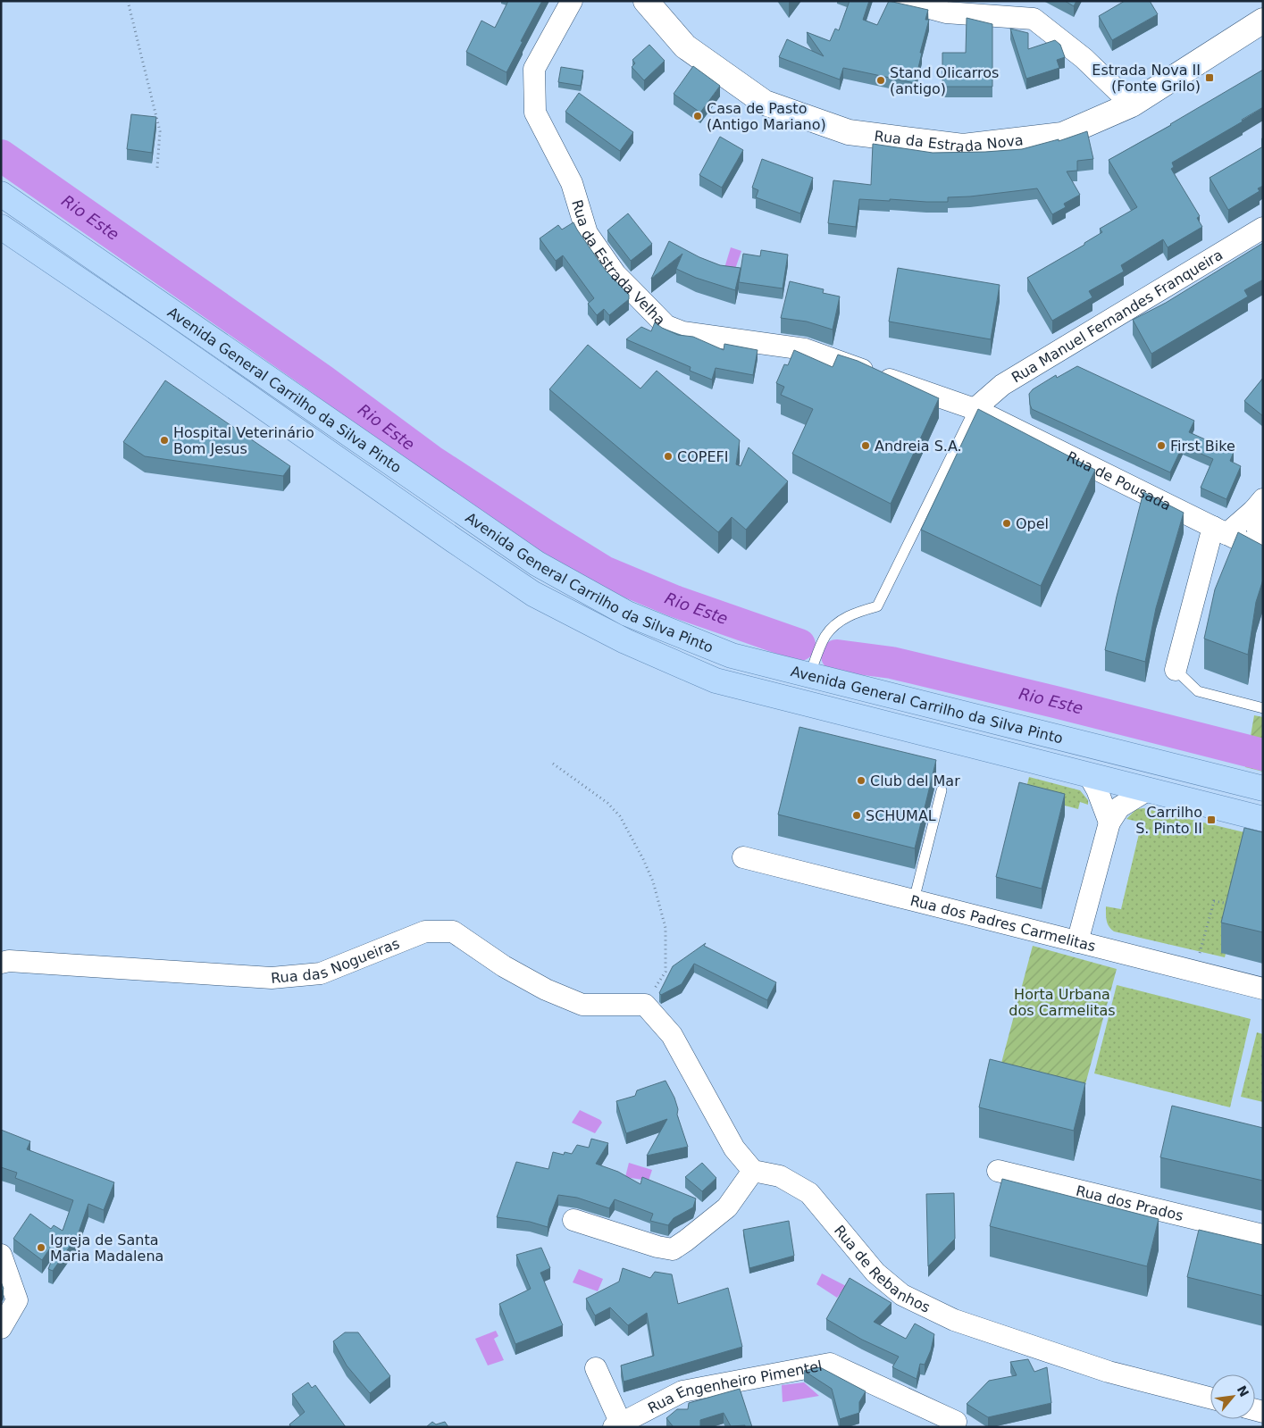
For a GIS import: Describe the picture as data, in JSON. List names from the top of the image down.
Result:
{
  "streets": {
    "main road": ["Rua da Estrada Nova", "Avenida General Carrilho da Silva Pinto"],
    "street": [
      "Rua da Estrada Velha",
      "Rua Manuel Fernandes Franqueira",
      "Rua de Pousada",
      "Rua dos Padres Carmelitas",
      "Rua das Nogueiras",
      "Rua dos Prados",
      "Rua de Rebanhos",
      "Rua Engenheiro Pimentel"
    ]
  },
  "crossings": [
    ["Rua da Estrada Velha", "Rua Manuel Fernandes Franqueira"],
    ["Rua da Estrada Velha", "Rua de Pousada"],
    ["Rua Manuel Fernandes Franqueira", "Rua de Pousada"]
  ],
  "water": ["Rio Este"],
  "parks": ["Horta Urbana dos Carmelitas"],
  "places": {
    "transit": ["Estrada Nova II (Fonte Grilo)", "Carrilho S. Pinto II"],
    "other": [
      "Stand Olicarros (antigo)",
      "Casa de Pasto (Antigo Mariano)",
      "Hospital Veterinário Bom Jesus",
      "Andreia S.A.",
      "First Bike",
      "COPEFI",
      "Opel",
      "Club del Mar",
      "SCHUMAL",
      "Igreja de Santa Maria Madalena"
    ]
  },
  "north": "top right"
}
